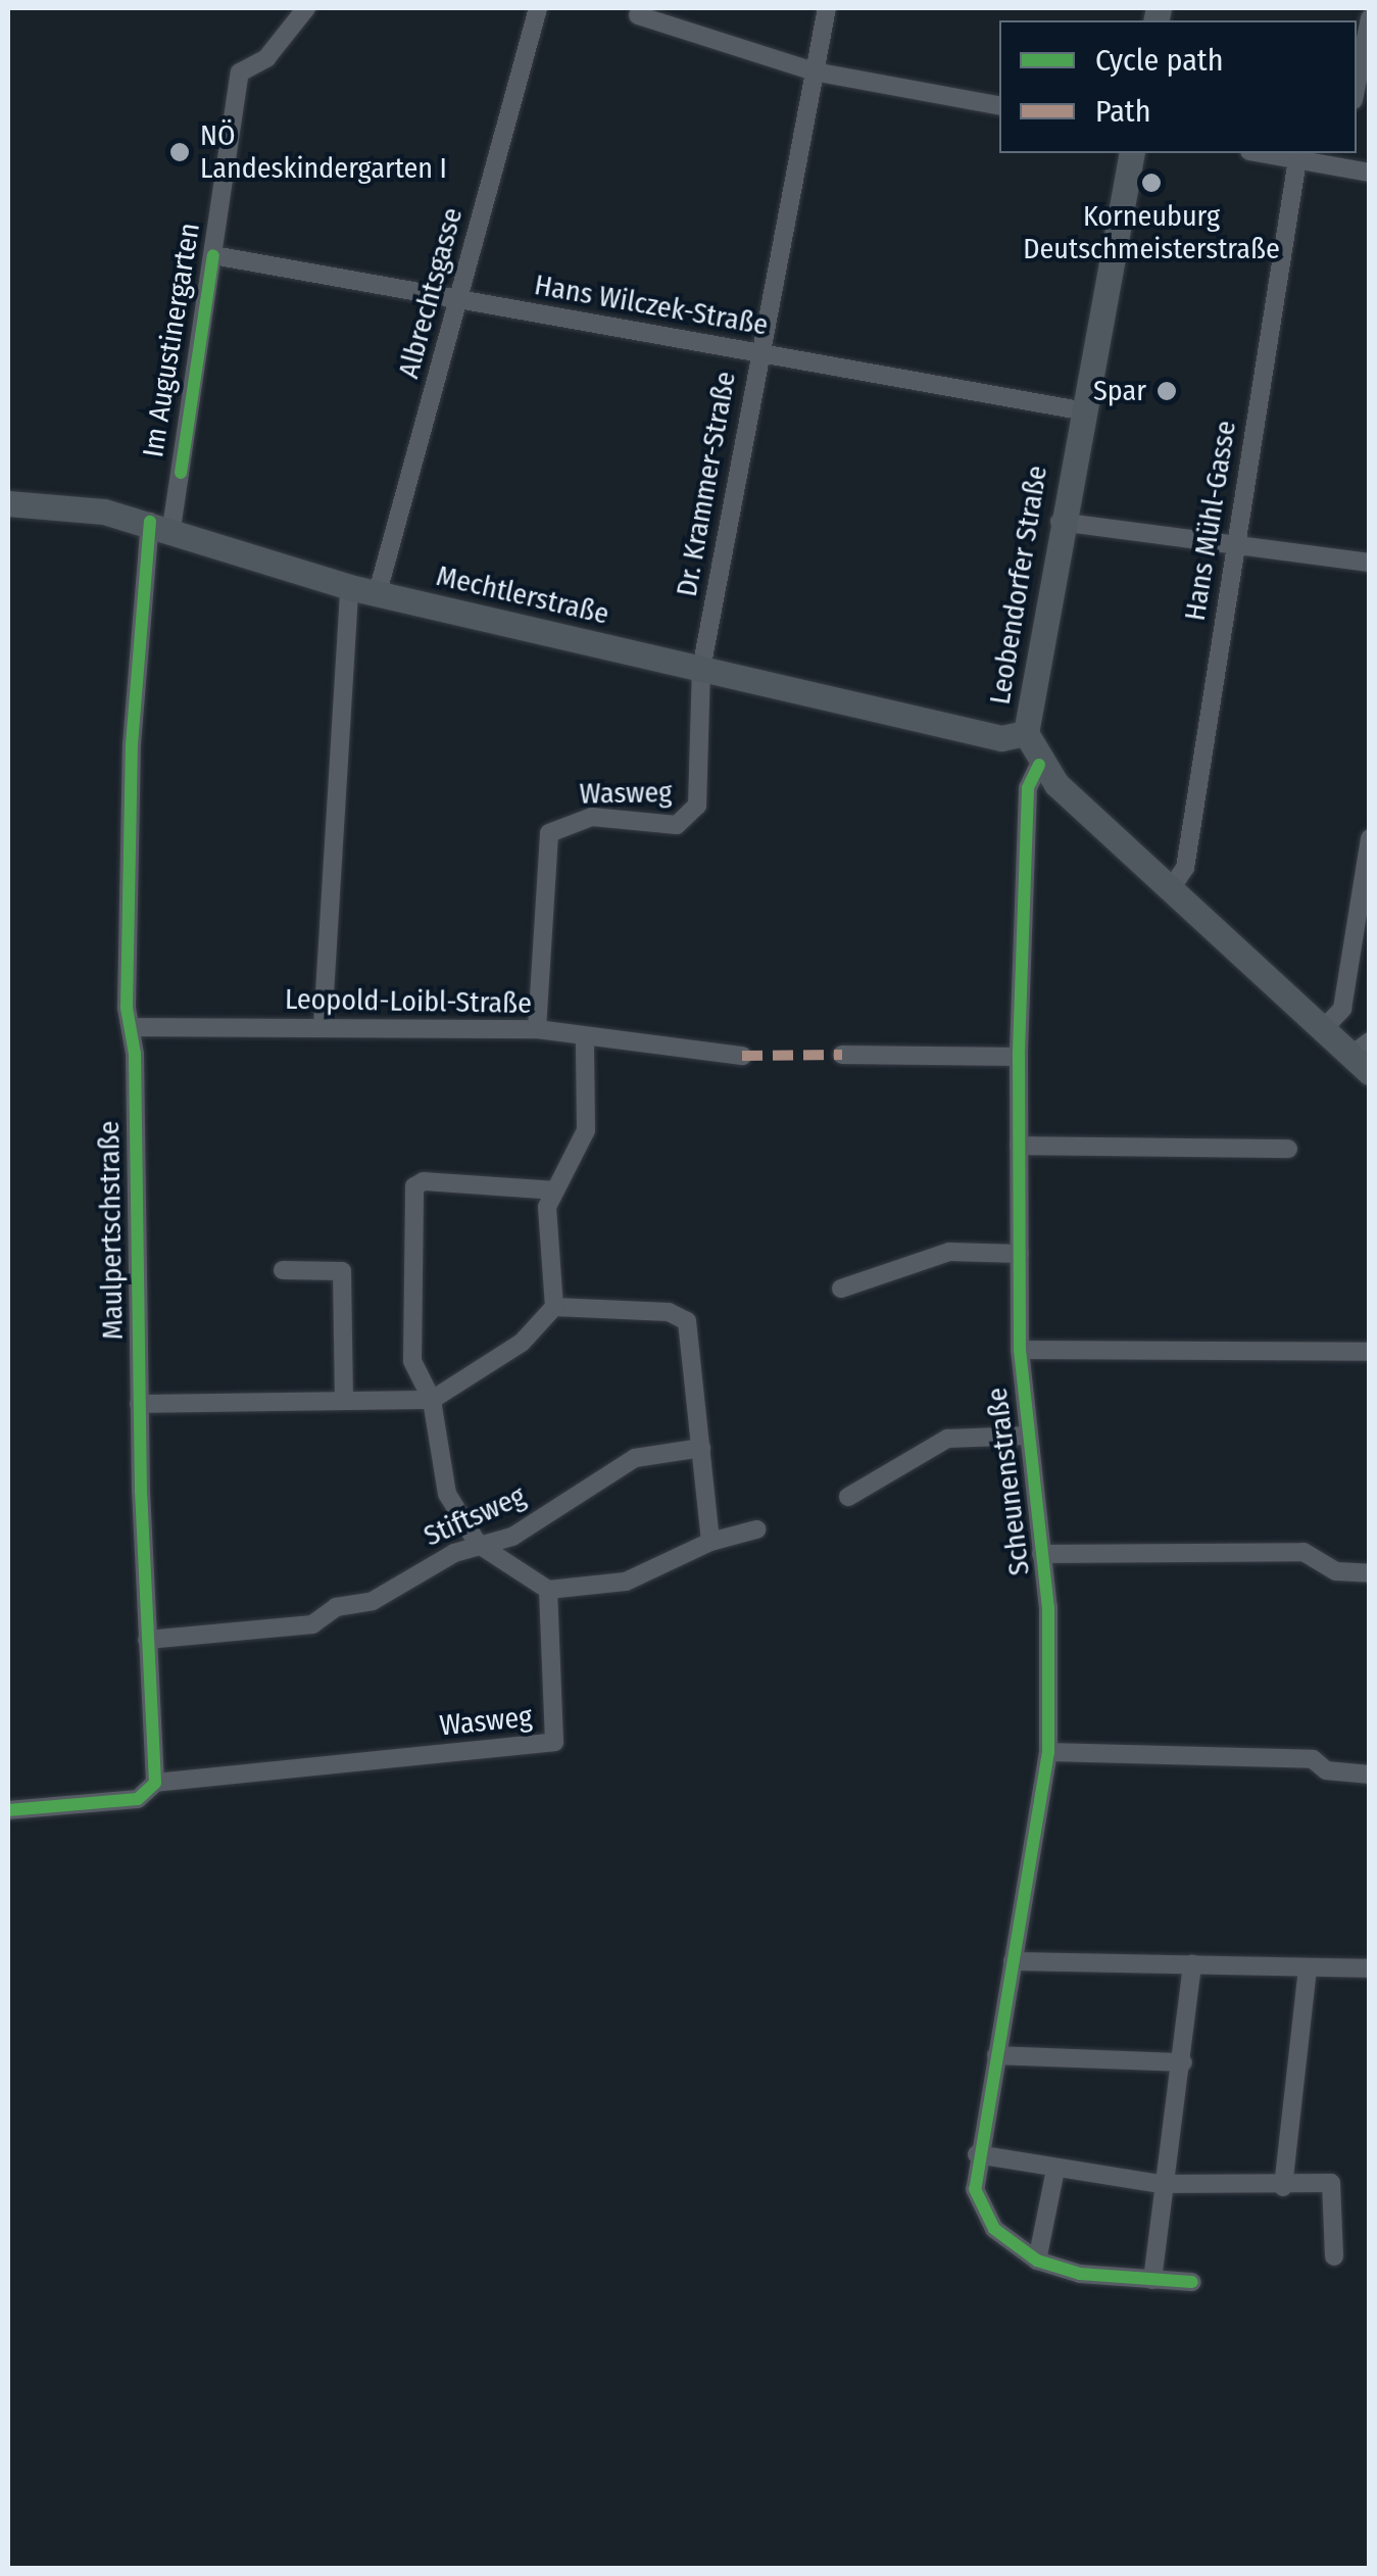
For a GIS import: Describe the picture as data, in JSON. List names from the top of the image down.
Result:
{
  "streets": {
    "main road": ["Leobendorfer Straße", "Mechtlerstraße"],
    "street": [
      "Albrechtsgasse",
      "Hans Wilczek-Straße",
      "Im Augustinergarten",
      "Dr. Krammer-Straße",
      "Hans Mühl-Gasse",
      "Wasweg",
      "Leopold-Loibl-Straße",
      "Maulpertschstraße",
      "Scheunenstraße",
      "Stiftsweg"
    ]
  },
  "crossings": [
    ["Albrechtsgasse", "Hans Wilczek-Straße"],
    ["Albrechtsgasse", "Mechtlerstraße"],
    ["Hans Wilczek-Straße", "Im Augustinergarten"],
    ["Hans Wilczek-Straße", "Dr. Krammer-Straße"],
    ["Hans Wilczek-Straße", "Leobendorfer Straße"],
    ["Im Augustinergarten", "Mechtlerstraße"],
    ["Im Augustinergarten", "Maulpertschstraße"],
    ["Dr. Krammer-Straße", "Mechtlerstraße"],
    ["Dr. Krammer-Straße", "Wasweg"],
    ["Hans Mühl-Gasse", "Leobendorfer Straße"],
    ["Leobendorfer Straße", "Mechtlerstraße"],
    ["Leobendorfer Straße", "Scheunenstraße"],
    ["Mechtlerstraße", "Wasweg"],
    ["Mechtlerstraße", "Maulpertschstraße"],
    ["Wasweg", "Leopold-Loibl-Straße"],
    ["Wasweg", "Maulpertschstraße"],
    ["Leopold-Loibl-Straße", "Maulpertschstraße"],
    ["Maulpertschstraße", "Stiftsweg"]
  ],
  "places": ["NÖ Landeskindergarten I", "Korneuburg Deutschmeisterstraße", "Spar"],
  "legend": ["Cycle path", "Path"]
}
